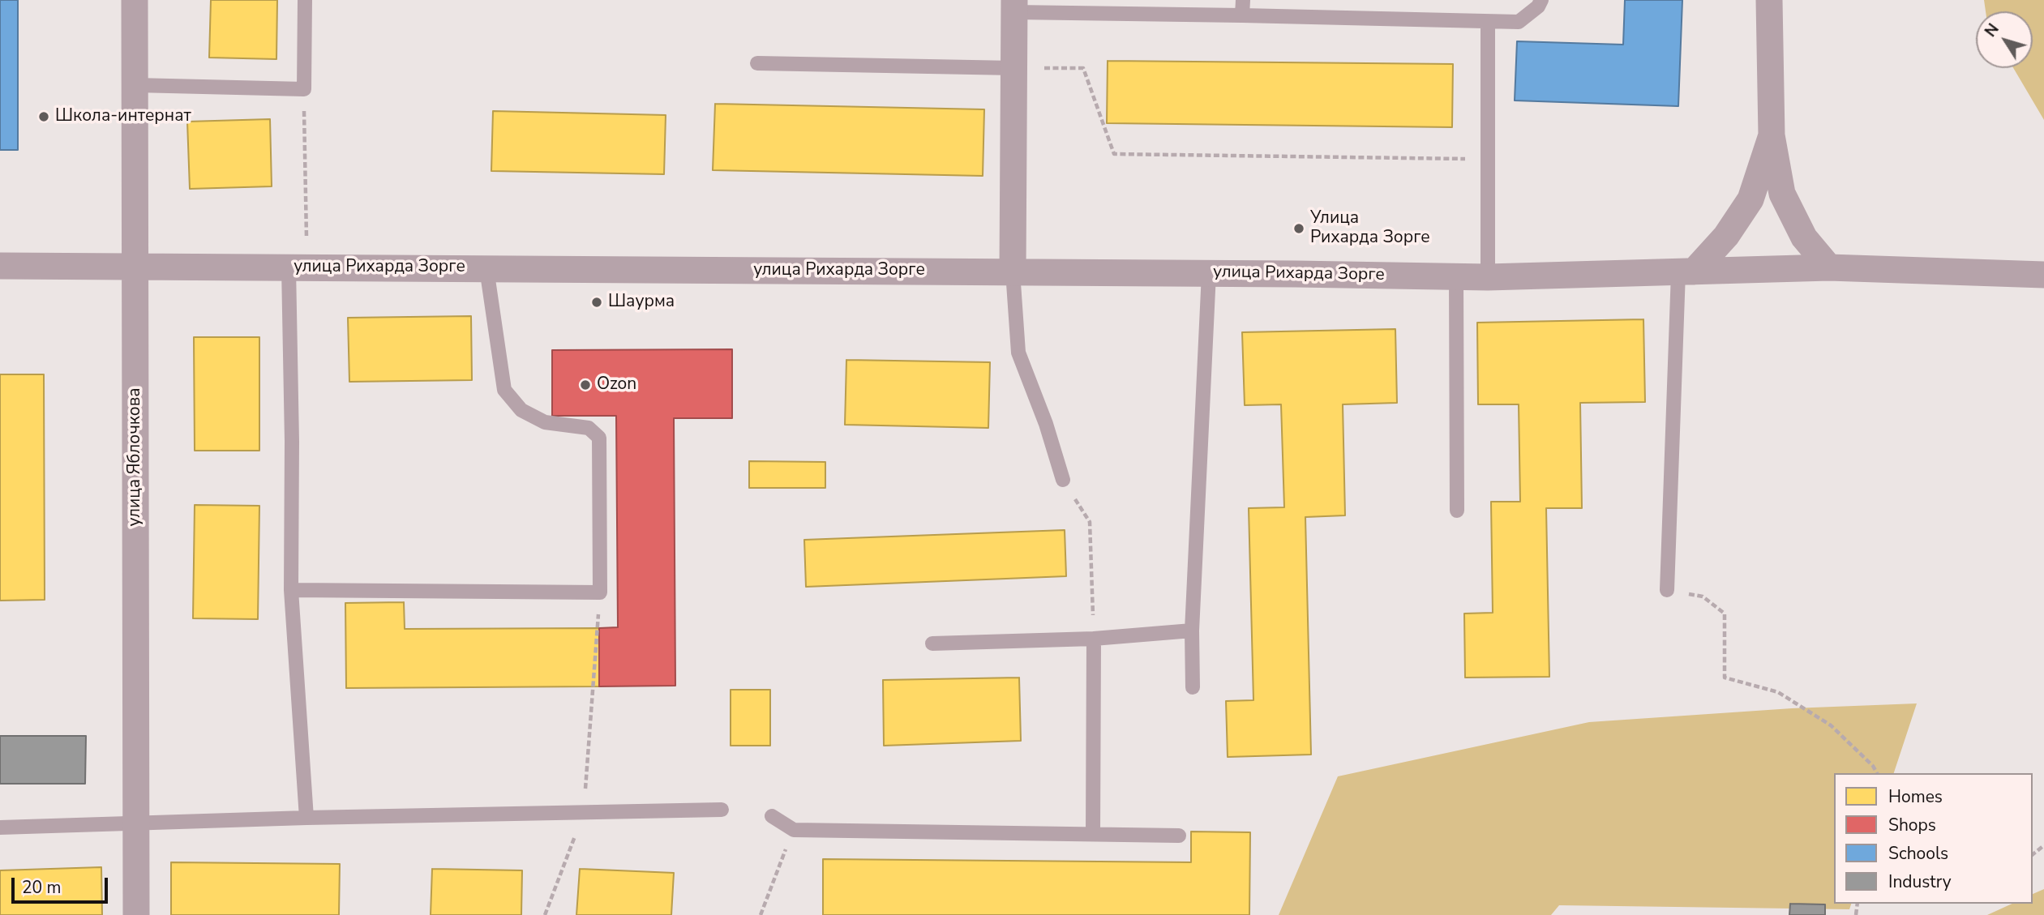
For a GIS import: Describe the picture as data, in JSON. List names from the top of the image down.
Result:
{
  "streets": {
    "street": ["улица Рихарда Зорге", "улица Яблочкова"]
  },
  "crossings": [
    ["улица Рихарда Зорге", "улица Яблочкова"]
  ],
  "places": [
    "Школа-интернат",
    "Улица Рихарда Зорге",
    "Шаурма",
    "Ozon"
  ],
  "legend": [
    "Homes",
    "Shops",
    "Schools",
    "Industry"
  ],
  "scale_bar": "20 m",
  "north": "top left"
}
